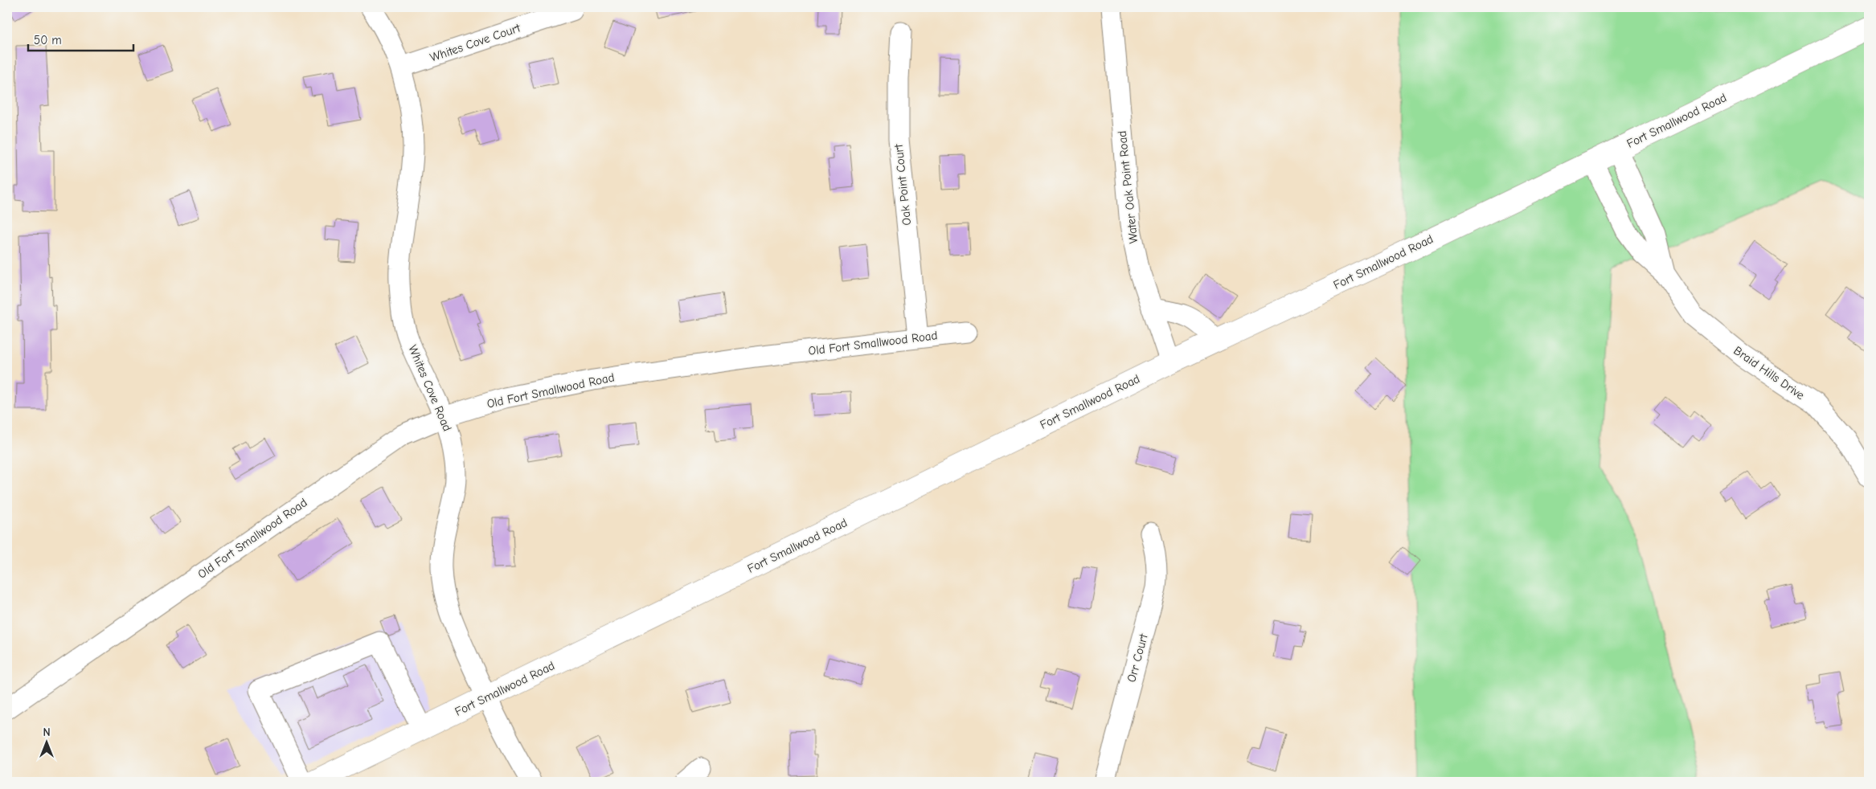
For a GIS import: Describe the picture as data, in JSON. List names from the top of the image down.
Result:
{
  "streets": {
    "main road": ["Fort Smallwood Road"],
    "street": [
      "Whites Cove Court",
      "Oak Point Court",
      "Water Oak Point Road",
      "Old Fort Smallwood Road",
      "Braid Hills Drive",
      "Whites Cove Road",
      "Orr Court"
    ]
  },
  "crossings": [
    ["Whites Cove Court", "Whites Cove Road"],
    ["Fort Smallwood Road", "Water Oak Point Road"],
    ["Fort Smallwood Road", "Braid Hills Drive"],
    ["Fort Smallwood Road", "Whites Cove Road"],
    ["Oak Point Court", "Old Fort Smallwood Road"],
    ["Old Fort Smallwood Road", "Whites Cove Road"]
  ],
  "scale_bar": "50 m",
  "north": "top"
}
